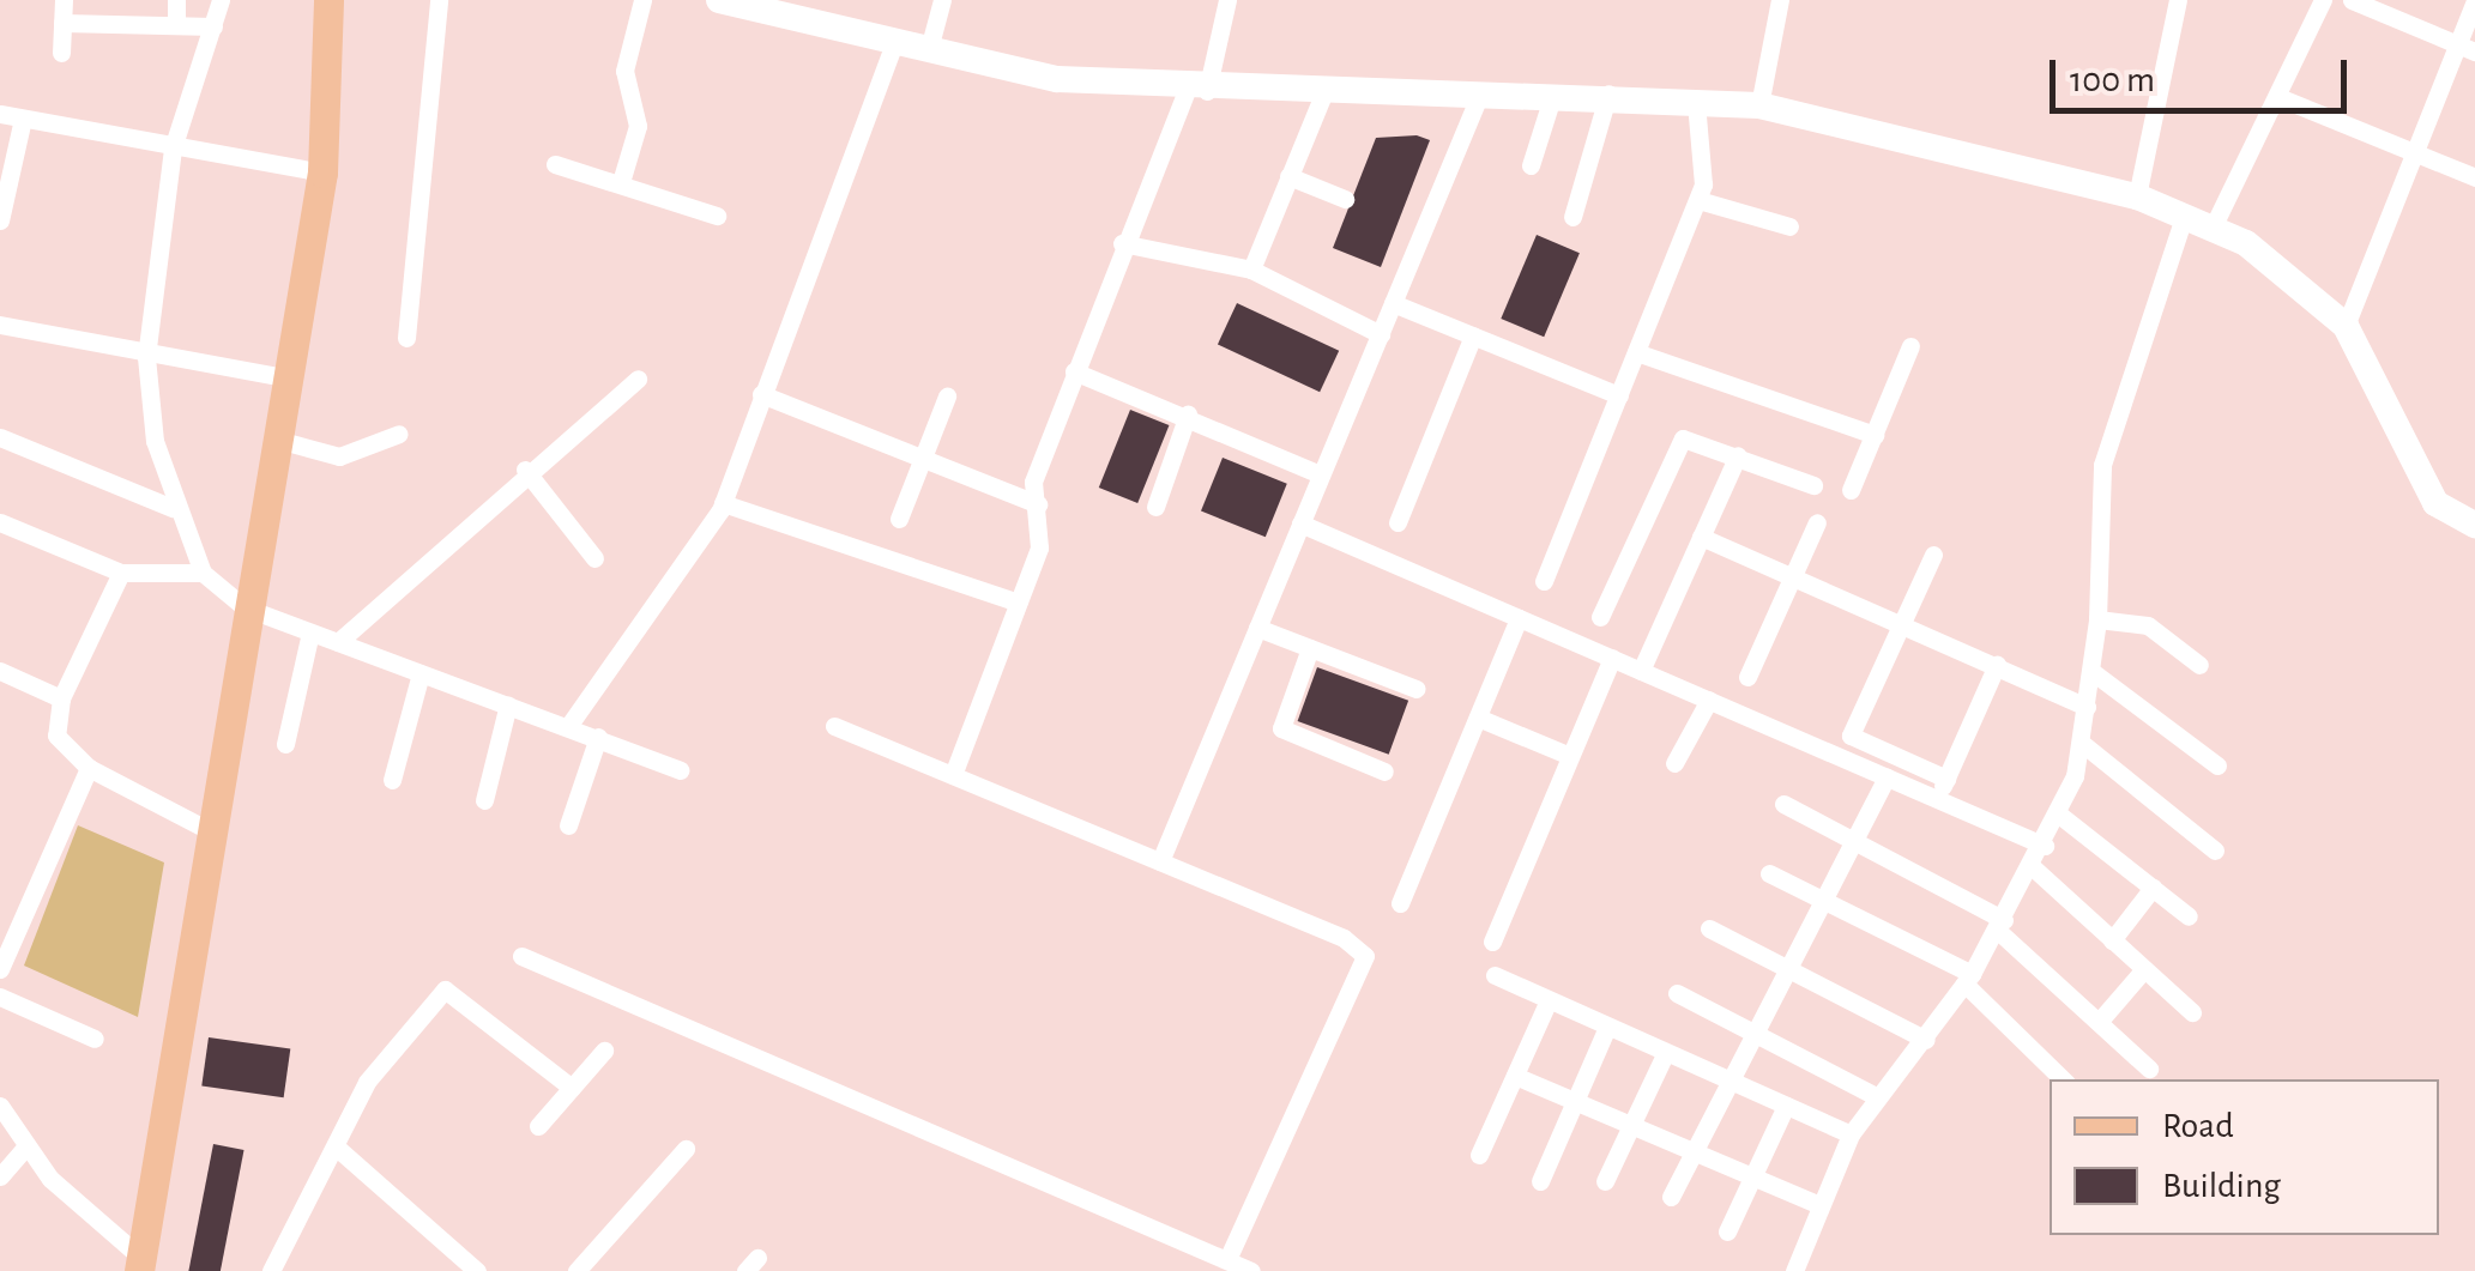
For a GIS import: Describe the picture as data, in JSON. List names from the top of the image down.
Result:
{
  "legend": ["Road", "Building"],
  "scale_bar": "100 m"
}
